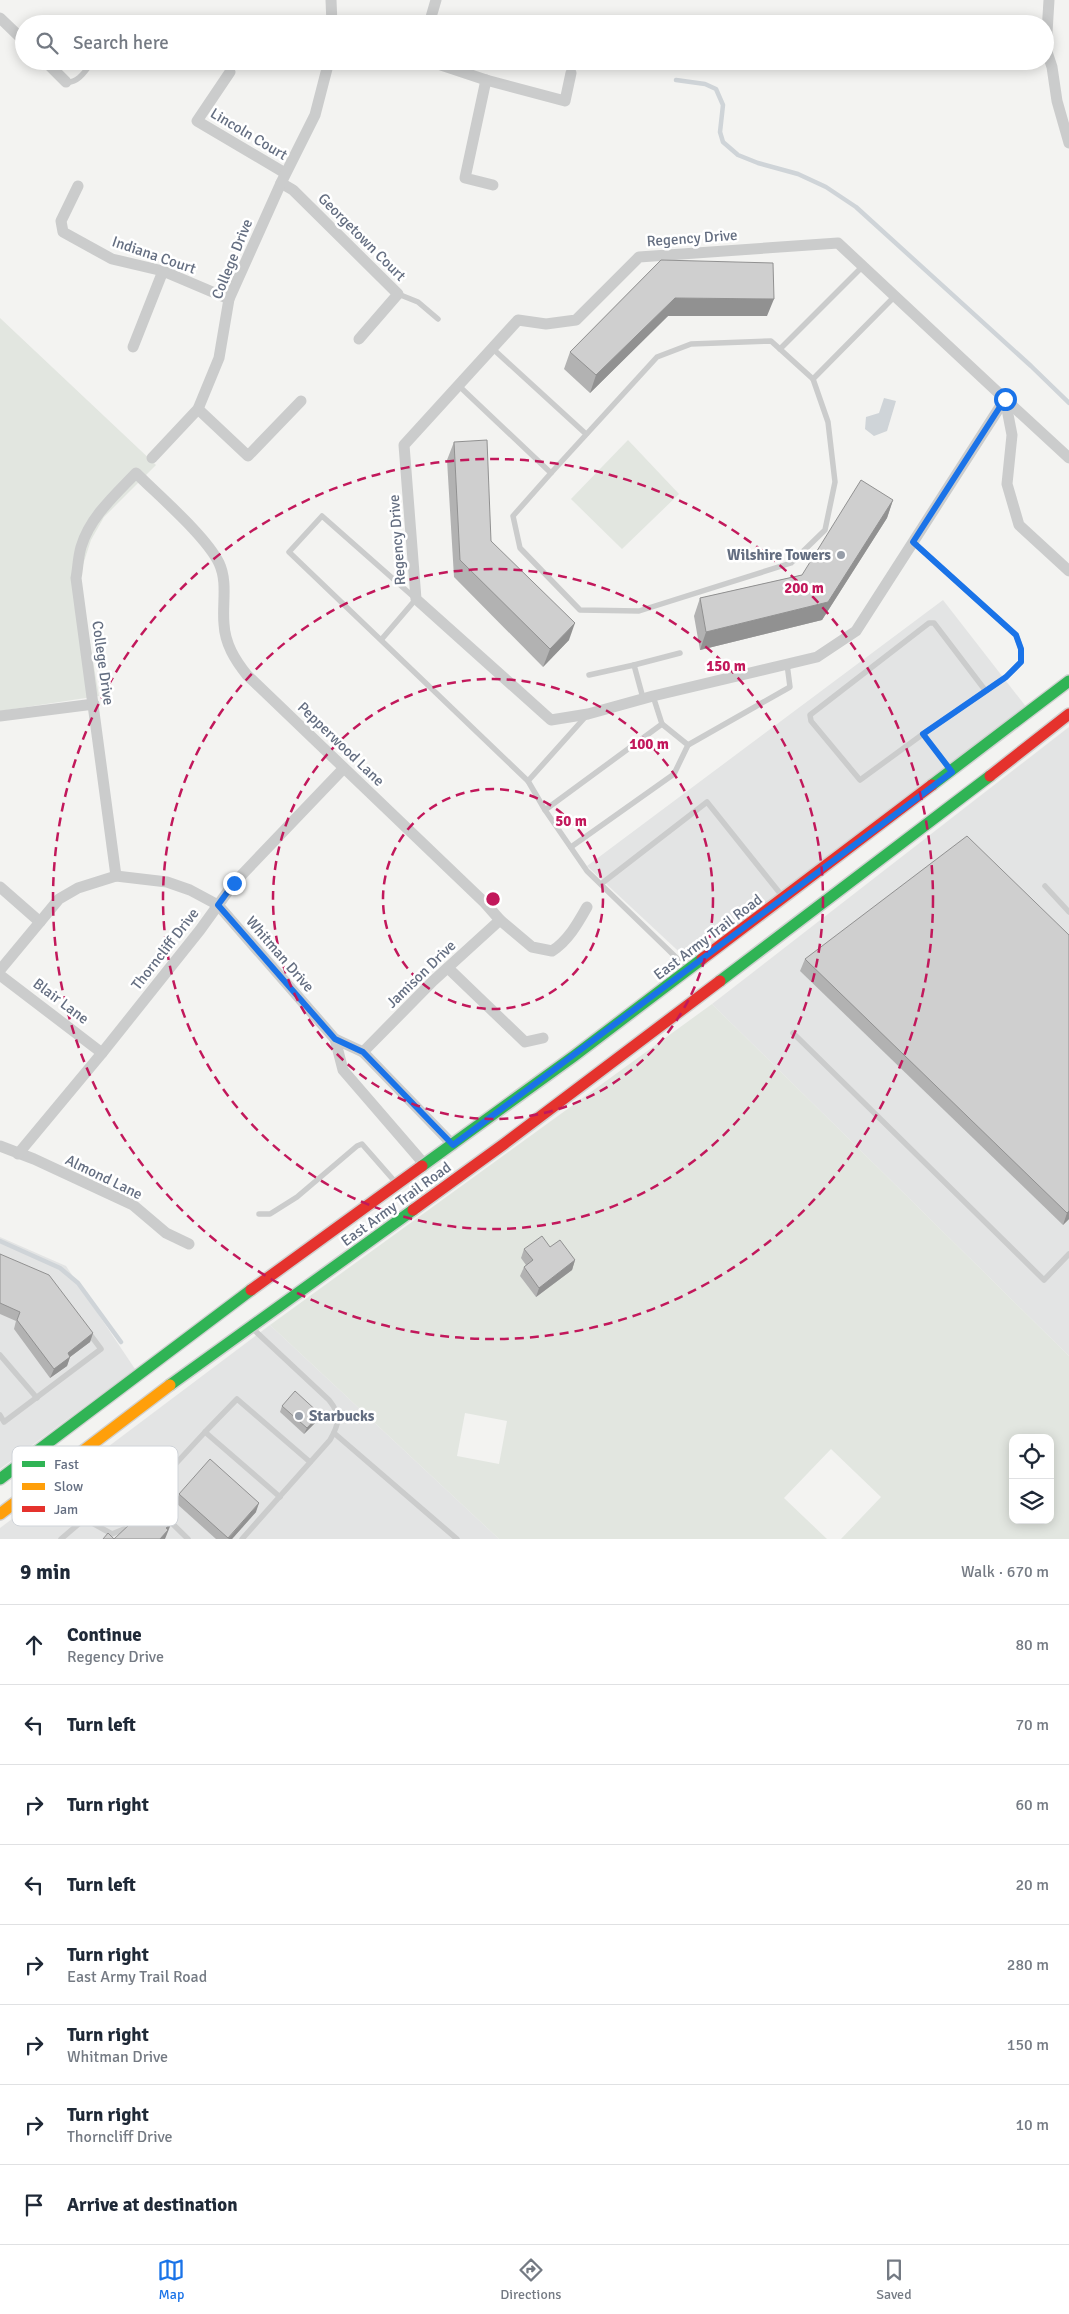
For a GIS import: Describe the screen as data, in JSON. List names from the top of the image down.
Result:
{
  "streets": {
    "main road": ["East Army Trail Road"],
    "street": [
      "Lincoln Court",
      "Georgetown Court",
      "Regency Drive",
      "Indiana Court",
      "College Drive",
      "Pepperwood Lane",
      "Thorncliff Drive",
      "Whitman Drive",
      "Jamison Drive",
      "Blair Lane",
      "Almond Lane"
    ]
  },
  "crossings": [
    ["Lincoln Court", "Georgetown Court"],
    ["Lincoln Court", "College Drive"],
    ["Georgetown Court", "College Drive"],
    ["Indiana Court", "College Drive"],
    ["College Drive", "Pepperwood Lane"],
    ["College Drive", "Whitman Drive"],
    ["Pepperwood Lane", "Thorncliff Drive"],
    ["Pepperwood Lane", "Jamison Drive"],
    ["East Army Trail Road", "Whitman Drive"],
    ["Thorncliff Drive", "Whitman Drive"],
    ["Thorncliff Drive", "Blair Lane"],
    ["Thorncliff Drive", "Almond Lane"],
    ["Whitman Drive", "Jamison Drive"]
  ],
  "places": ["Wilshire Towers", "Starbucks"],
  "legend": ["Fast", "Slow", "Jam"],
  "page": {
    "search": "Search here",
    "heading": ["9 min", "Walk · 670 m"],
    "list": [
      ["Continue", "Regency Drive", "80 m"],
      ["Turn left", "70 m"],
      ["Turn right", "60 m"],
      ["Turn left", "20 m"],
      ["Turn right", "East Army Trail Road", "280 m"],
      ["Turn right", "Whitman Drive", "150 m"],
      ["Turn right", "Thorncliff Drive", "10 m"],
      "Arrive at destination"
    ],
    "nav": ["Map", "Directions", "Saved"]
  },
  "rings": [
    "200 m",
    "150 m",
    "100 m",
    "50 m"
  ]
}
